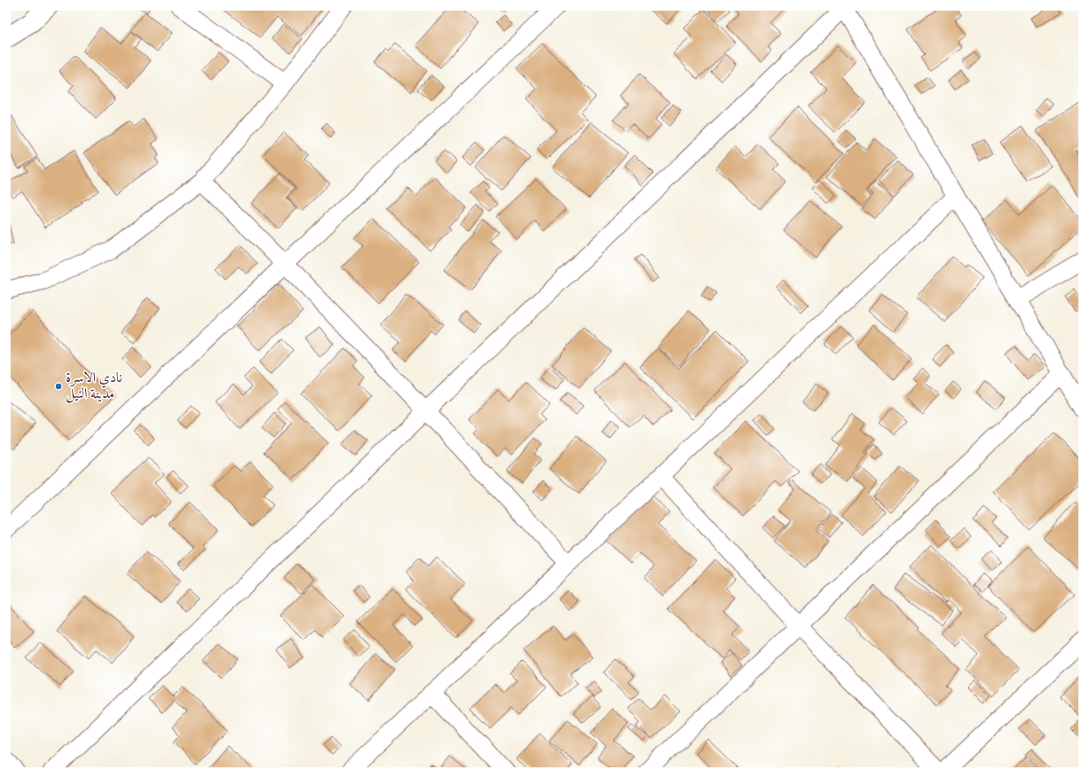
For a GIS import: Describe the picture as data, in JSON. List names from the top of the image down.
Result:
{
  "places": ["نادي الاسرة مدينة النيل"]
}
